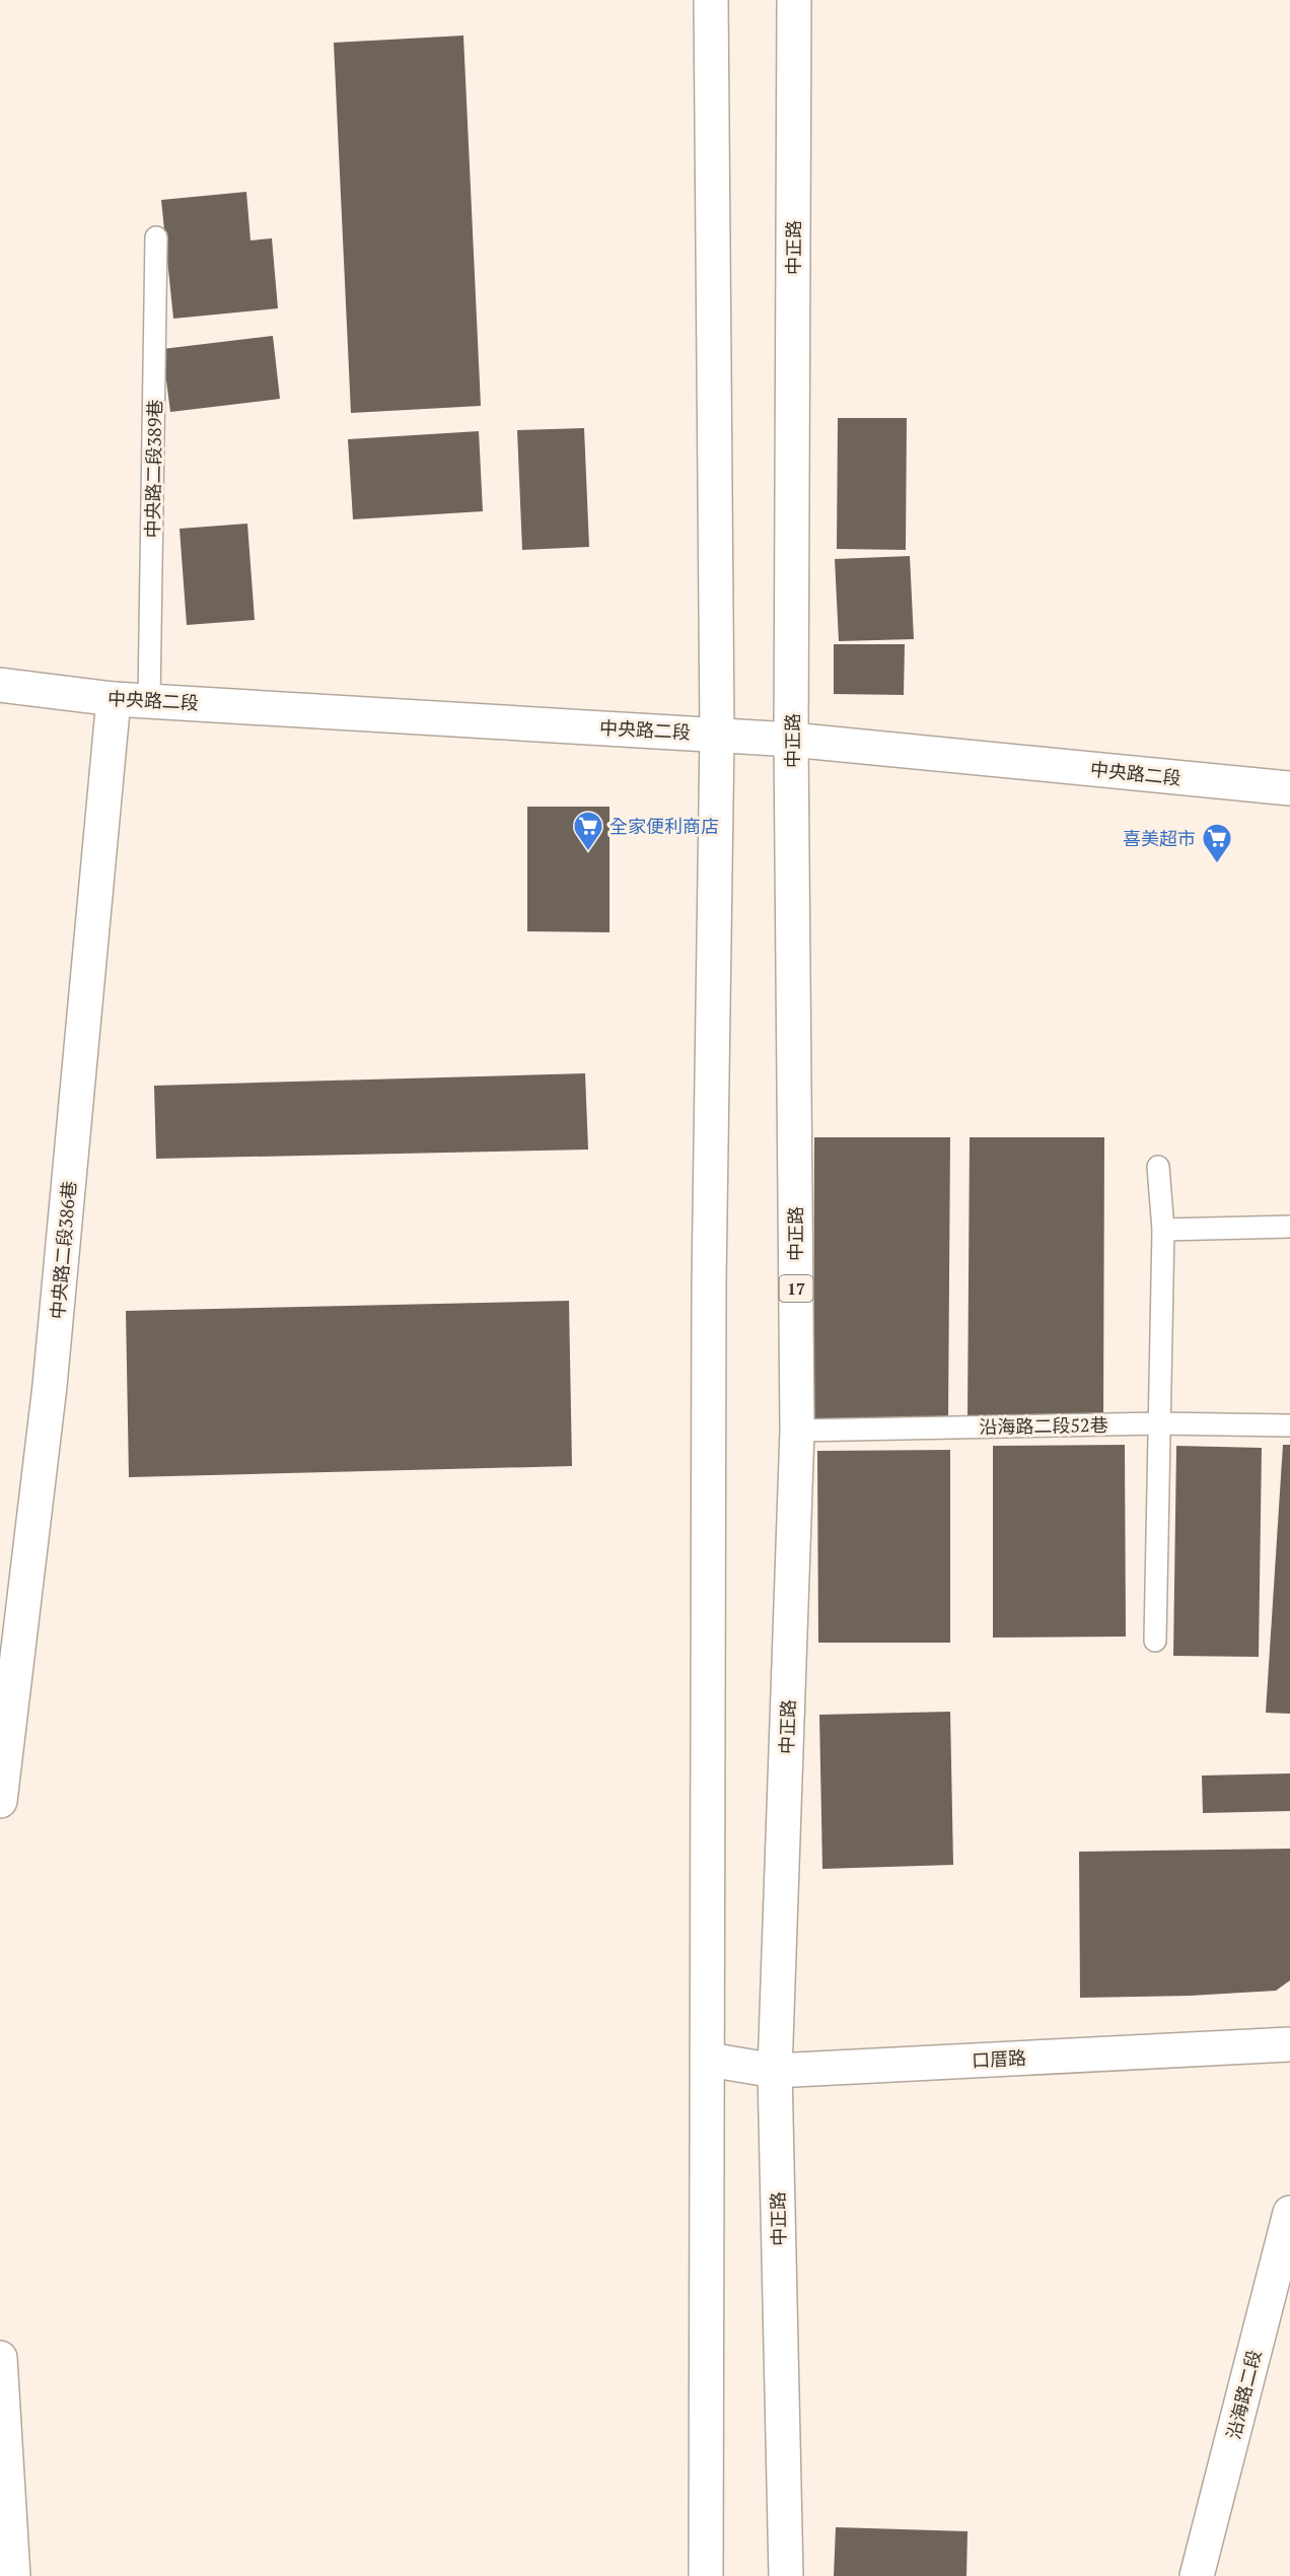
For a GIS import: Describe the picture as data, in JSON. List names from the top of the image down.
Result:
{
  "streets": {
    "main road": [
      "中正路",
      "中央路二段",
      "中央路二段386巷",
      "17",
      "口厝路",
      "沿海路二段"
    ],
    "lane": ["中央路二段389巷", "沿海路二段52巷"]
  },
  "crossings": [
    ["中正路", "中央路二段"],
    ["中正路", "沿海路二段52巷"],
    ["中正路", "口厝路"],
    ["中央路二段389巷", "中央路二段"],
    ["中央路二段", "中央路二段386巷"]
  ],
  "places": {
    "supermarket": ["全家便利商店", "喜美超市"]
  }
}
